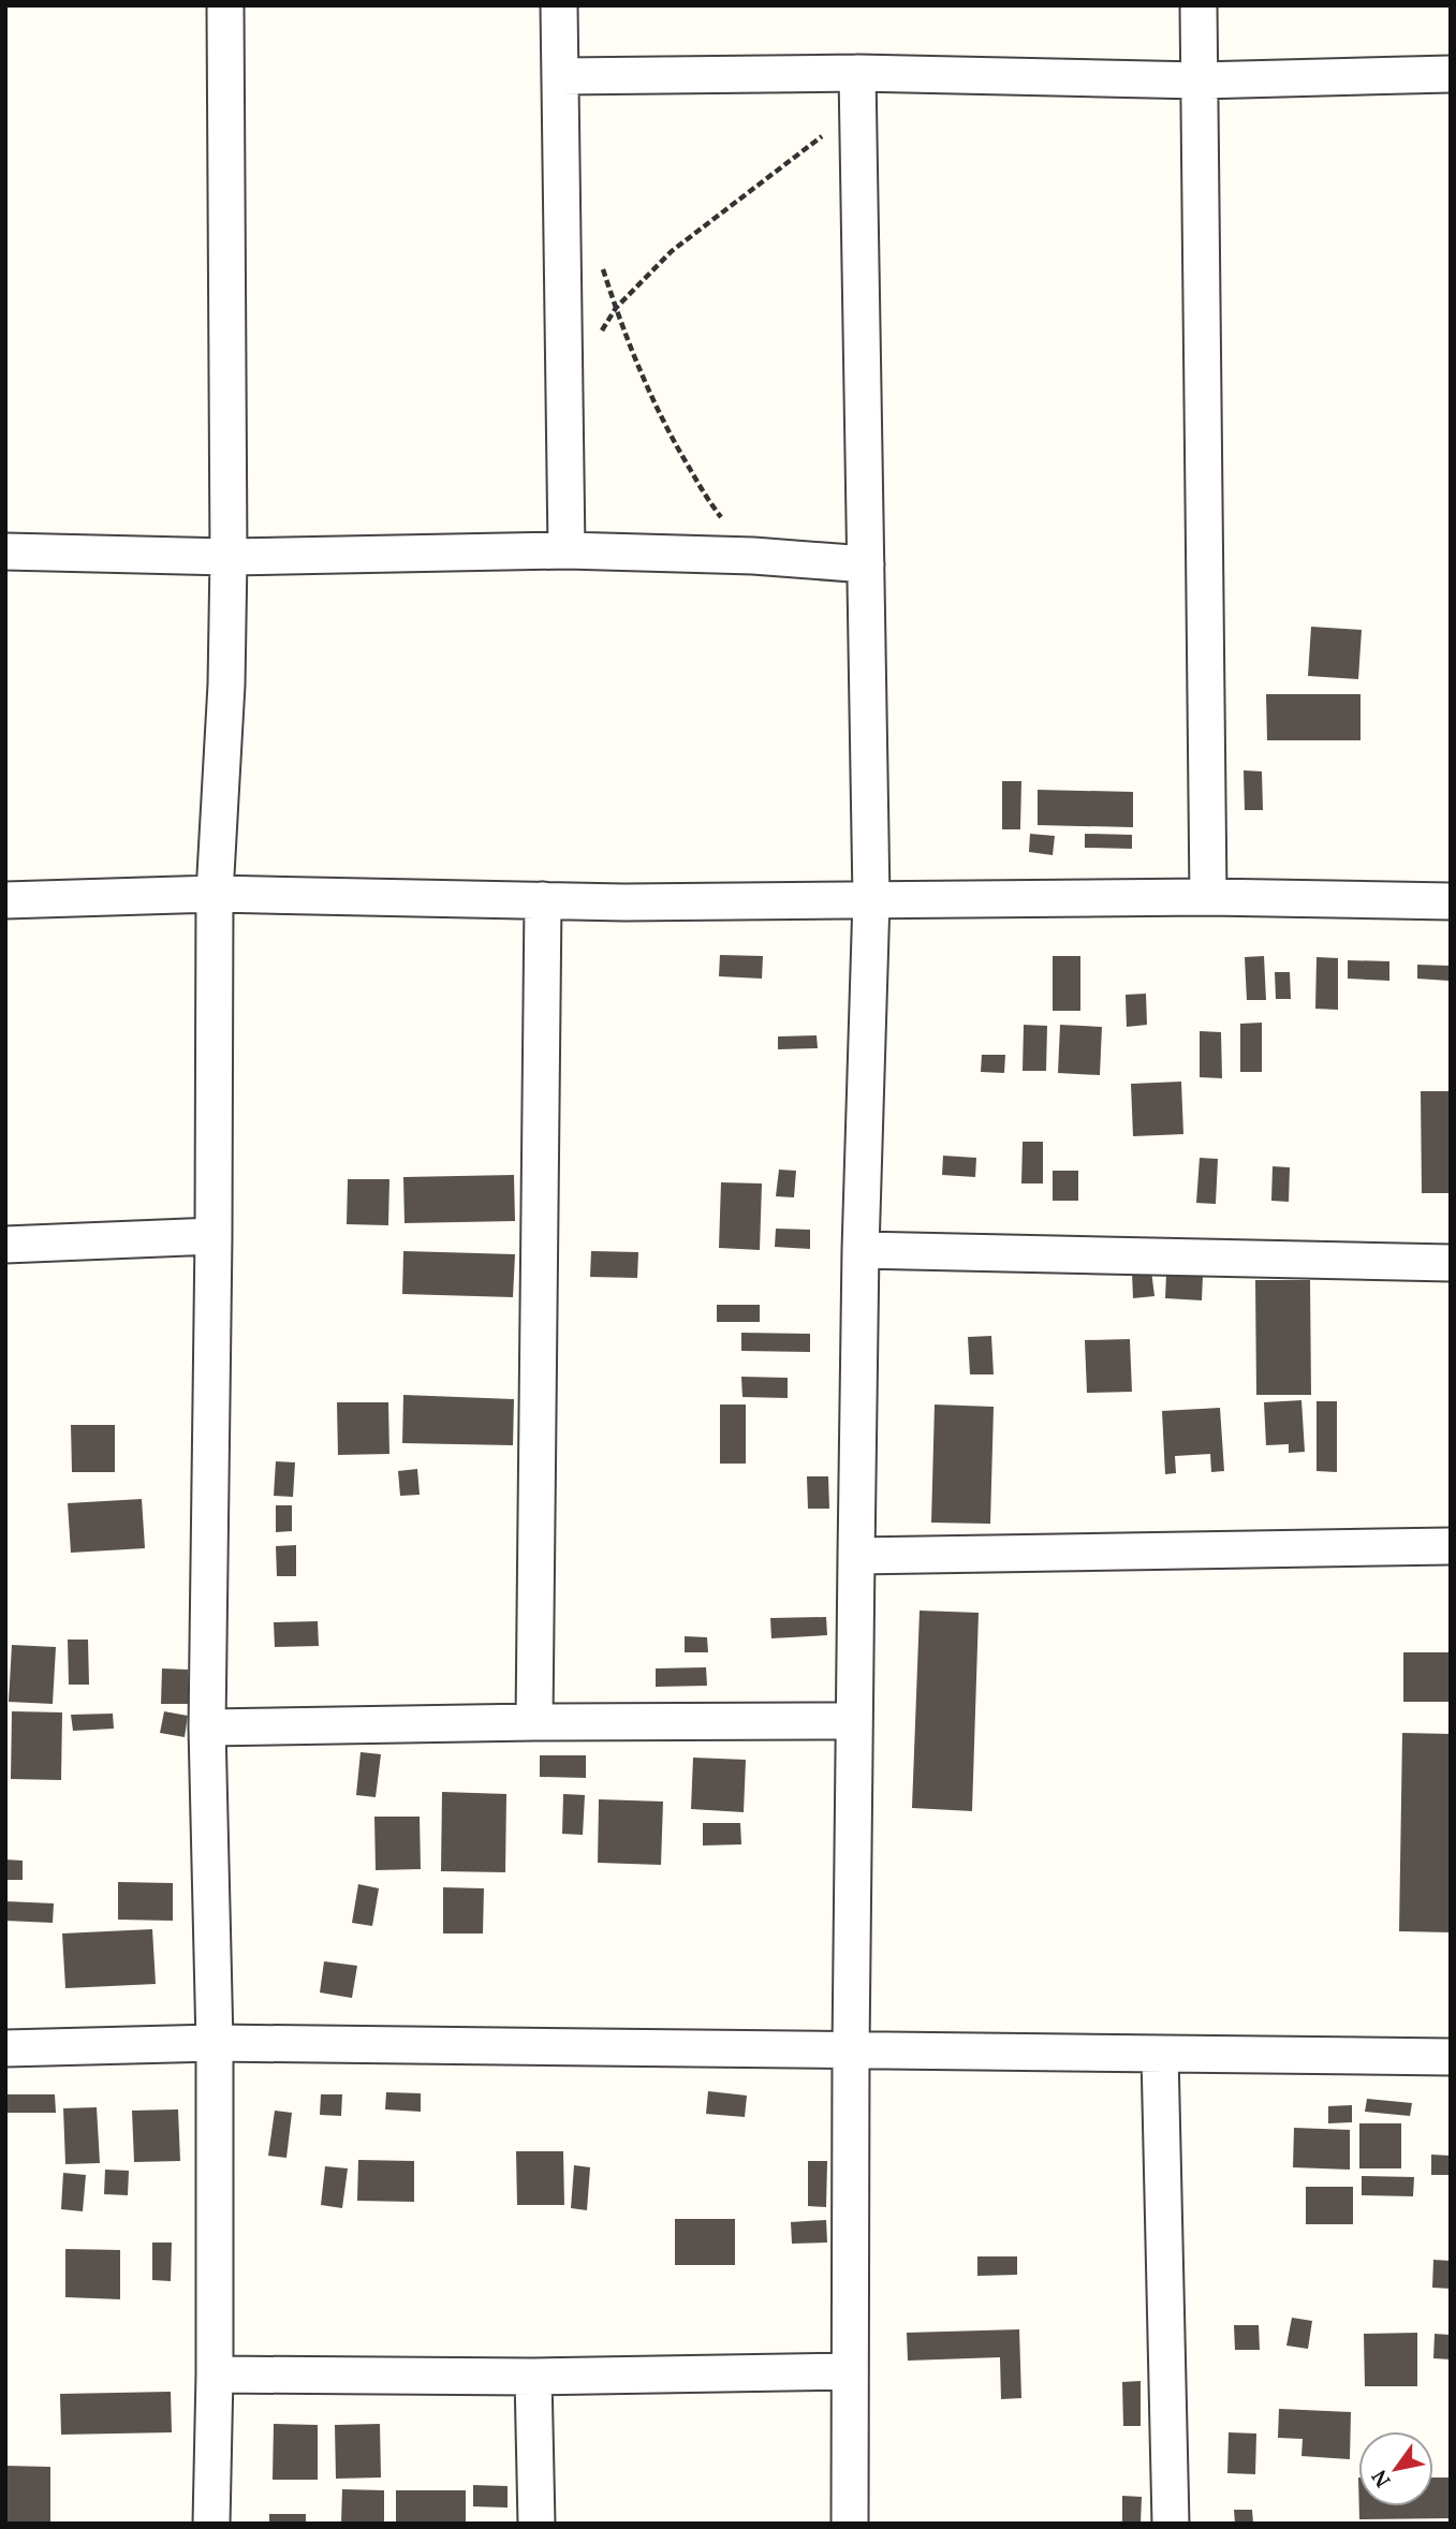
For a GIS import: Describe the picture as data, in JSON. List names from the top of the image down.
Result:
{
  "north": "bottom left"
}
